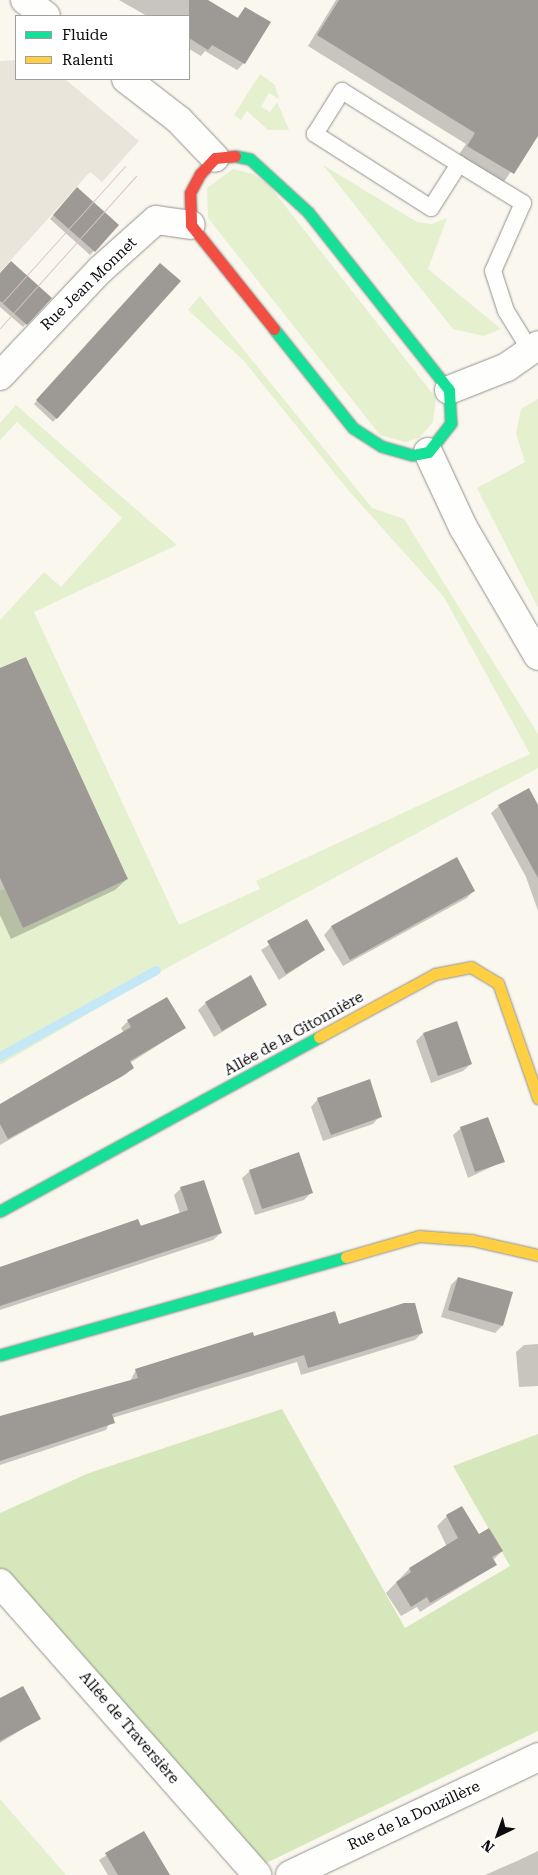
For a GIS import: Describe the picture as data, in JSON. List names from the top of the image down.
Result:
{
  "streets": {
    "street": [
      "Rue Jean Monnet",
      "Allée de la Gitonnière",
      "Allée de Traversière",
      "Rue de la Douzillère"
    ]
  },
  "legend": ["Fluide", "Ralenti"],
  "north": "bottom left"
}
